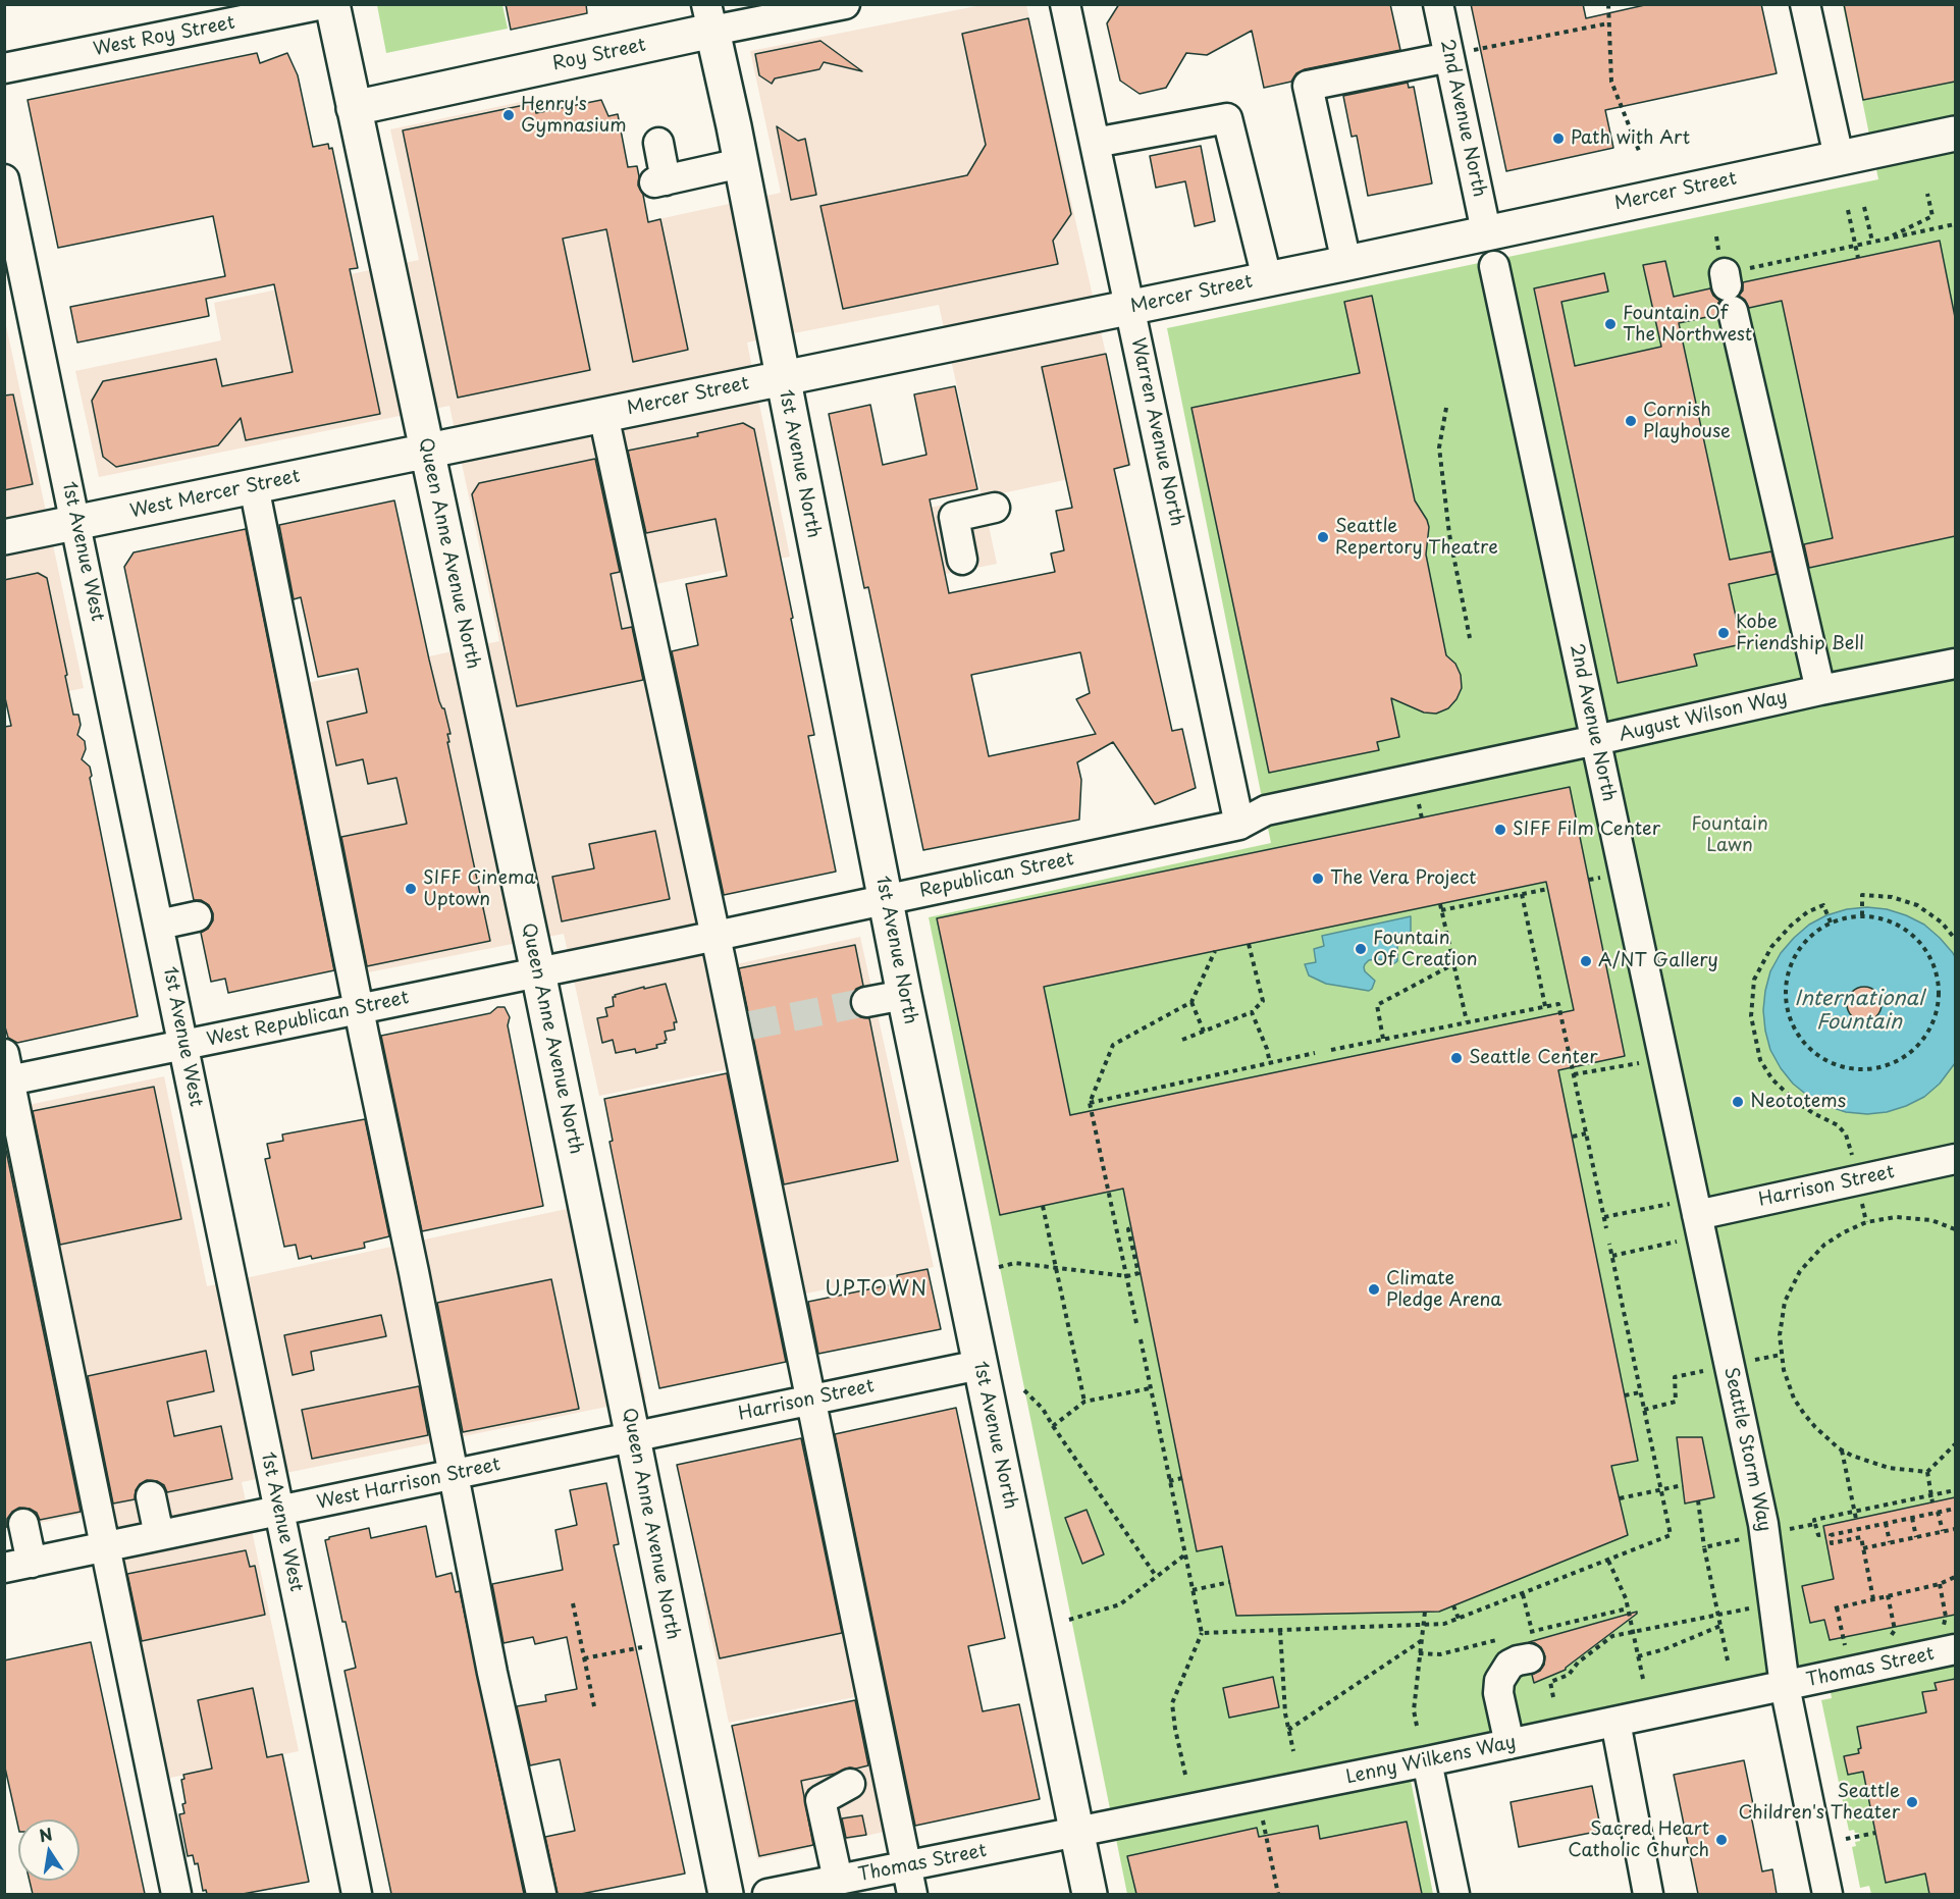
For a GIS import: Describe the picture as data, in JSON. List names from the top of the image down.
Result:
{
  "streets": {
    "main road": [
      "Roy Street",
      "Mercer Street",
      "1st Avenue North",
      "West Mercer Street",
      "Queen Anne Avenue North"
    ],
    "street": [
      "West Roy Street",
      "2nd Avenue North",
      "Warren Avenue North",
      "1st Avenue West",
      "August Wilson Way",
      "Republican Street",
      "West Republican Street",
      "Harrison Street",
      "Seattle Storm Way",
      "West Harrison Street",
      "Thomas Street",
      "Lenny Wilkens Way"
    ]
  },
  "crossings": [
    ["Roy Street", "1st Avenue North"],
    ["Roy Street", "Queen Anne Avenue North"],
    ["2nd Avenue North", "Mercer Street"],
    ["2nd Avenue North", "August Wilson Way"],
    ["2nd Avenue North", "Harrison Street"],
    ["2nd Avenue North", "Seattle Storm Way"],
    ["Mercer Street", "Warren Avenue North"],
    ["Mercer Street", "1st Avenue North"],
    ["Mercer Street", "West Mercer Street"],
    ["Mercer Street", "Queen Anne Avenue North"],
    ["Warren Avenue North", "August Wilson Way"],
    ["Warren Avenue North", "Republican Street"],
    ["1st Avenue North", "Republican Street"],
    ["1st Avenue North", "Harrison Street"],
    ["1st Avenue North", "Thomas Street"],
    ["1st Avenue North", "Lenny Wilkens Way"],
    ["West Mercer Street", "1st Avenue West"],
    ["West Mercer Street", "Queen Anne Avenue North"],
    ["1st Avenue West", "West Republican Street"],
    ["1st Avenue West", "West Harrison Street"],
    ["Queen Anne Avenue North", "Republican Street"],
    ["Queen Anne Avenue North", "West Republican Street"],
    ["Queen Anne Avenue North", "Harrison Street"],
    ["Queen Anne Avenue North", "West Harrison Street"],
    ["August Wilson Way", "Republican Street"],
    ["Republican Street", "West Republican Street"],
    ["Harrison Street", "Seattle Storm Way"],
    ["Harrison Street", "West Harrison Street"],
    ["Seattle Storm Way", "Thomas Street"],
    ["Seattle Storm Way", "Lenny Wilkens Way"],
    ["Thomas Street", "Lenny Wilkens Way"]
  ],
  "districts": ["UPTOWN"],
  "water": ["International Fountain"],
  "parks": ["Fountain Lawn"],
  "places": [
    "Henry's Gymnasium",
    "Path with Art",
    "Fountain Of The Northwest",
    "Cornish Playhouse",
    "Seattle Repertory Theatre",
    "Kobe Friendship Bell",
    "SIFF Film Center",
    "The Vera Project",
    "SIFF Cinema Uptown",
    "Fountain Of Creation",
    "A/NT Gallery",
    "Seattle Center",
    "Neototems",
    "Climate Pledge Arena",
    "Seattle Children's Theater",
    "Sacred Heart Catholic Church"
  ],
  "north": "top"
}
